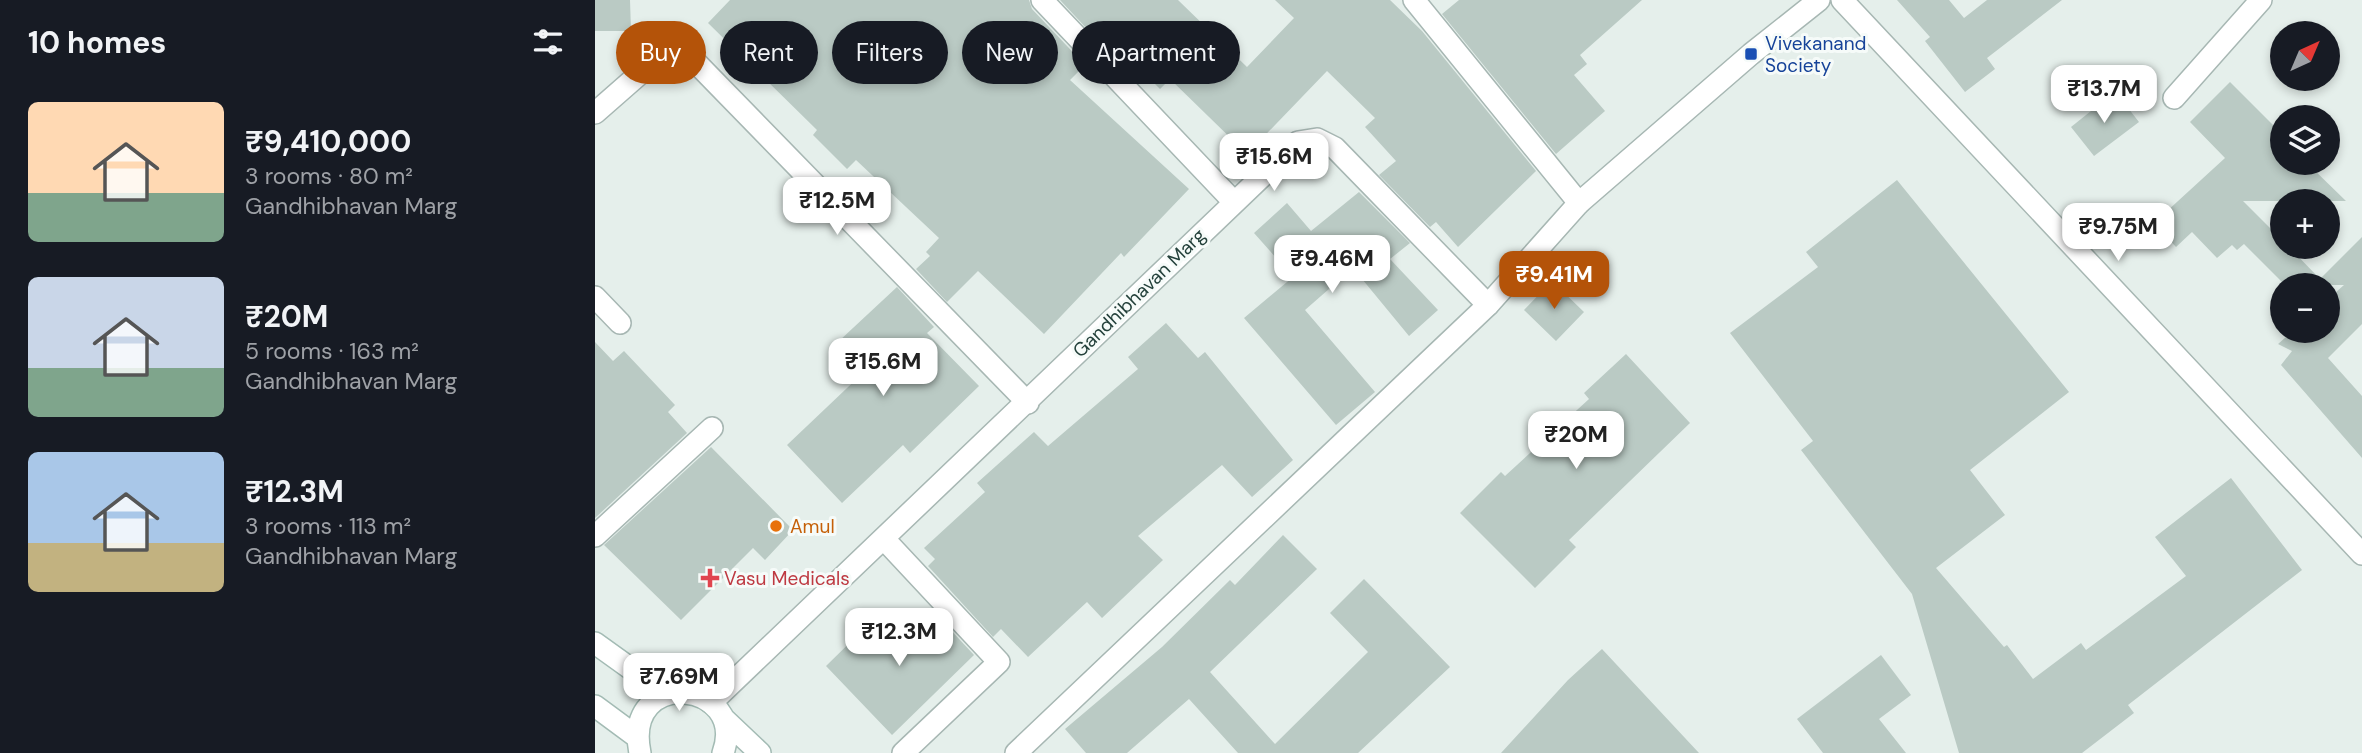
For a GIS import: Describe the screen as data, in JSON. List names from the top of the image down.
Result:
{
  "streets": {
    "street": ["Gandhibhavan Marg"]
  },
  "places": {
    "transit": ["Vivekanand Society"],
    "other": ["Amul"],
    "health": ["Vasu Medicals"]
  },
  "north": "top right",
  "page": {
    "heading": "10 homes",
    "map_buttons": ["+", "−"],
    "chip": [
      "Buy",
      "Rent",
      "Filters",
      "New",
      "Apartment"
    ],
    "price": [
      "₹13.7M",
      "₹15.6M",
      "₹12.5M",
      "₹9.75M",
      "₹9.46M",
      "₹9.41M",
      "₹15.6M",
      "₹20M",
      "₹12.3M",
      "₹7.69M"
    ],
    "list": [
      {
        "name": "₹9,410,000",
        "note": "3 rooms · 80 m² · Gandhibhavan Marg"
      },
      {
        "name": "₹20M",
        "note": "5 rooms · 163 m² · Gandhibhavan Marg"
      },
      {
        "name": "₹12.3M",
        "note": "3 rooms · 113 m² · Gandhibhavan Marg"
      }
    ]
  }
}
